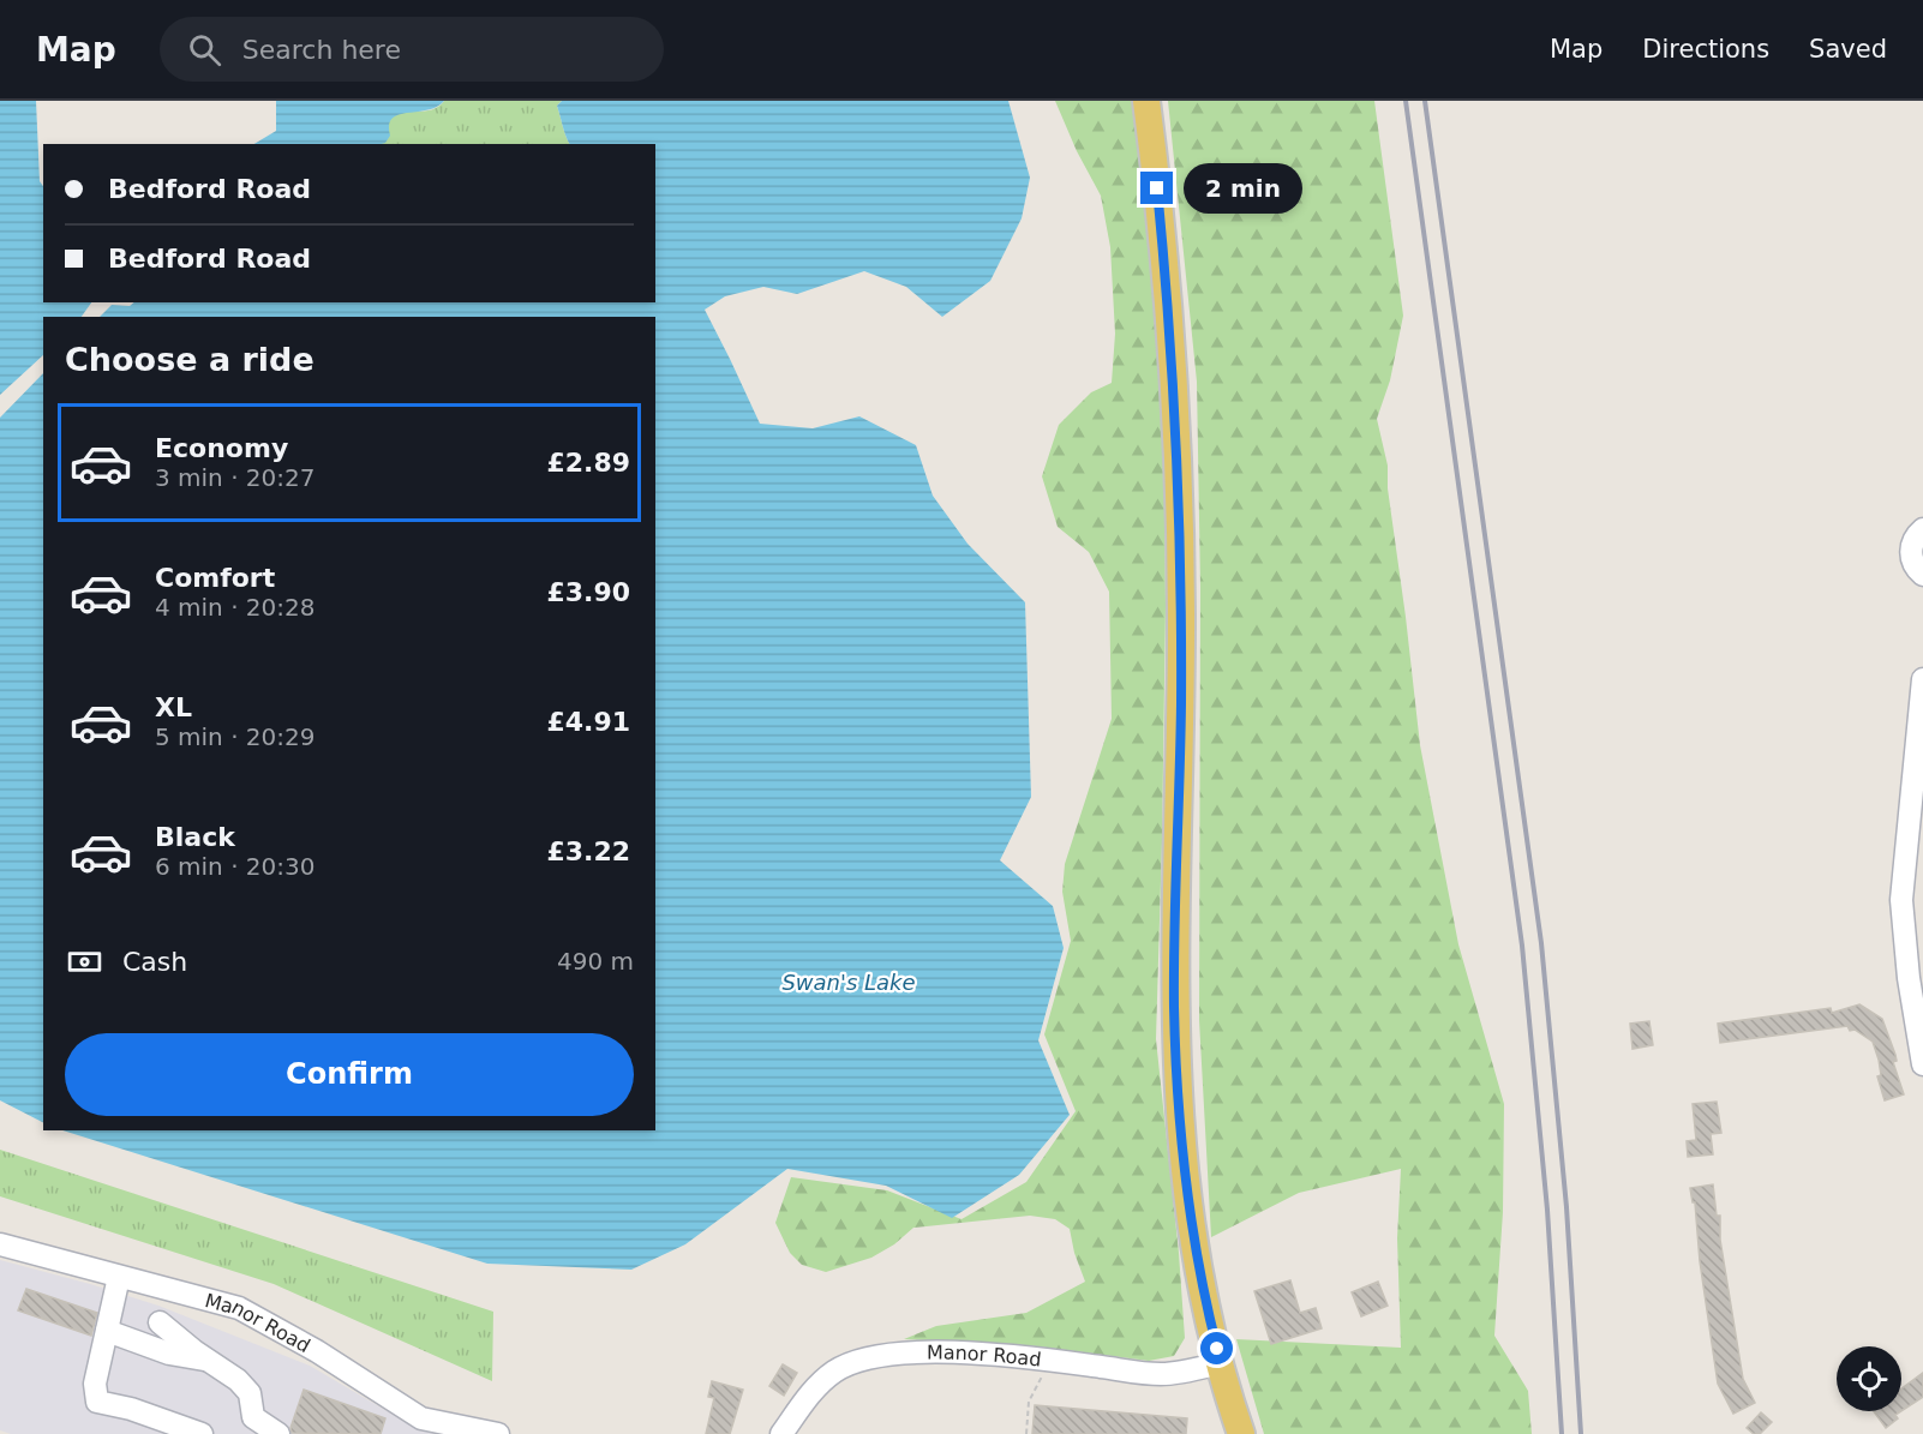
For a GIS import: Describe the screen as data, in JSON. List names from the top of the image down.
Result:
{
  "streets": {
    "street": ["Manor Road"]
  },
  "water": ["Swan's Lake"],
  "page": {
    "header": "Map",
    "search": "Search here",
    "nav": ["Map", "Directions", "Saved"],
    "banner": ["Bedford Road", "Bedford Road"],
    "bubble": "2 min",
    "heading": "Choose a ride",
    "list": [
      {
        "name": "Economy",
        "note": "3 min · 20:27",
        "value": "£2.89"
      },
      {
        "name": "Comfort",
        "note": "4 min · 20:28",
        "value": "£3.90"
      },
      {
        "name": "XL",
        "note": "5 min · 20:29",
        "value": "£4.91"
      },
      {
        "name": "Black",
        "note": "6 min · 20:30",
        "value": "£3.22"
      }
    ],
    "pay": ["Cash", "490 m"],
    "buttons": "Confirm"
  }
}
